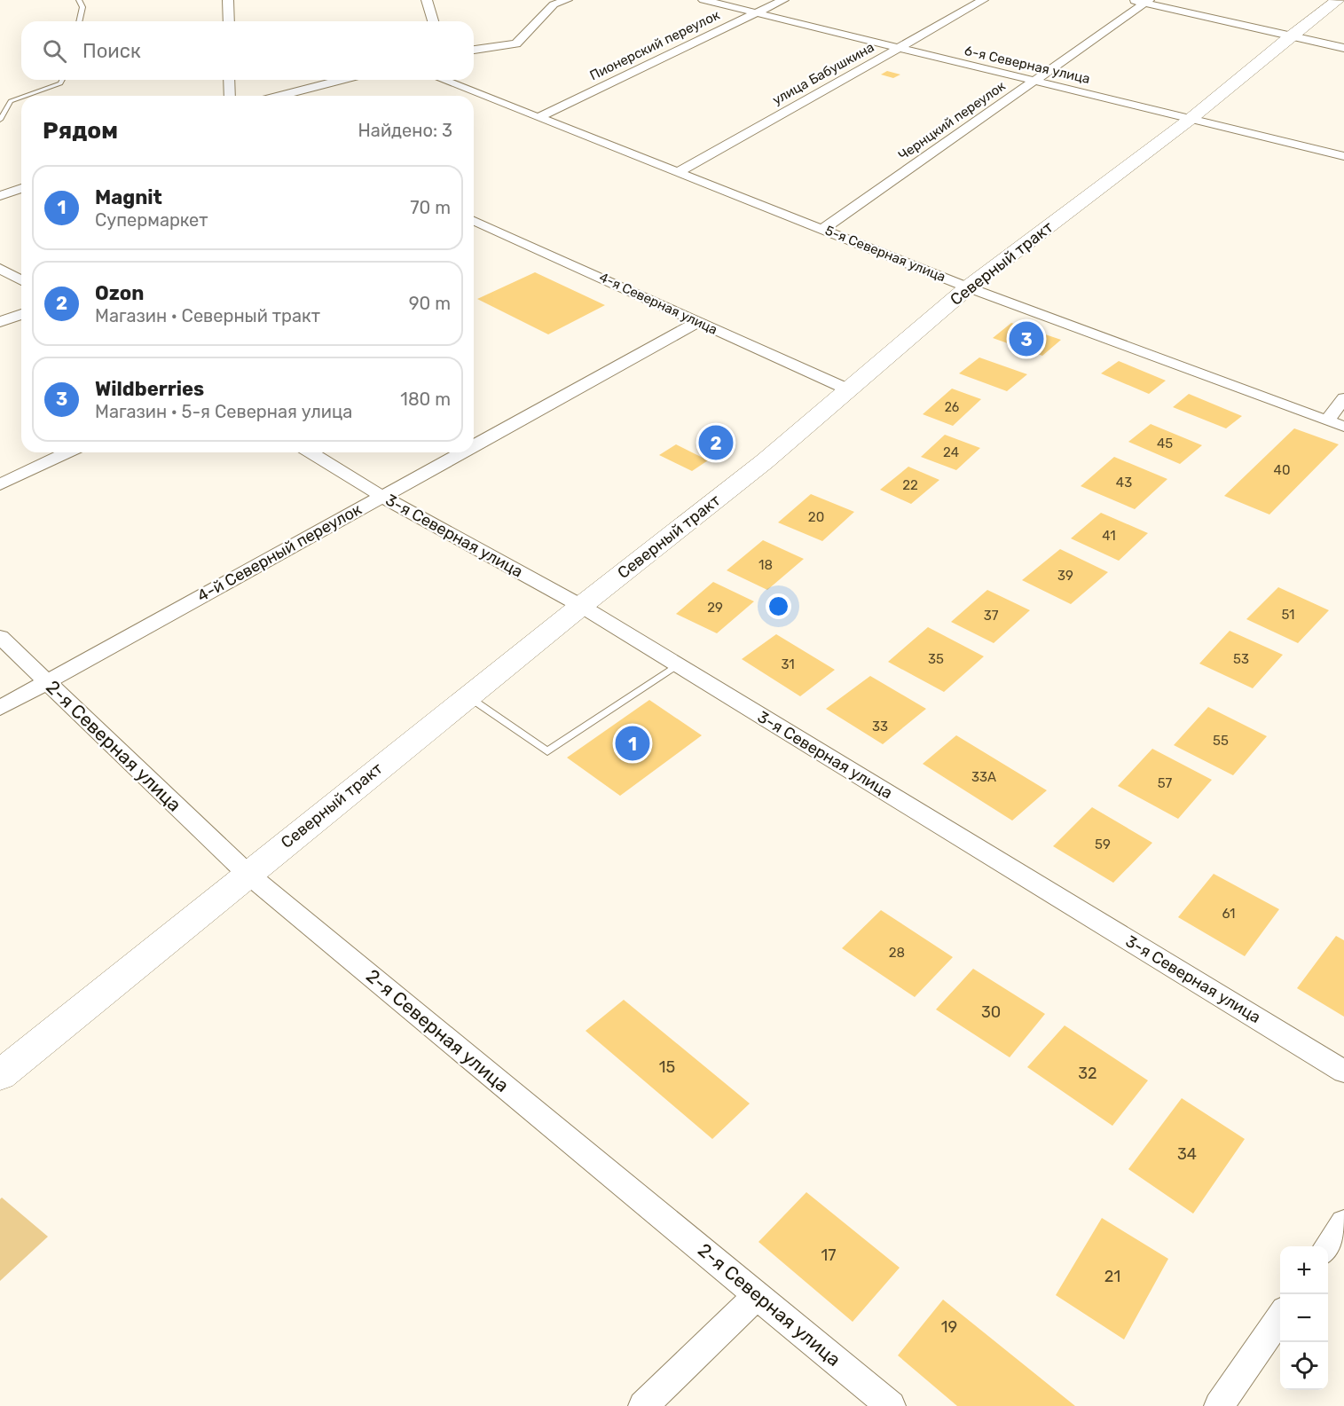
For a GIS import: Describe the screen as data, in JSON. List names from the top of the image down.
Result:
{
  "streets": {
    "street": [
      "Пионерский переулок",
      "6-я Северная улица",
      "улица Бабушкина",
      "Чернцкий переулок",
      "5-я Северная улица",
      "Северный тракт",
      "4-я Северная улица",
      "3-я Северная улица",
      "4-й Северный переулок",
      "2-я Северная улица"
    ]
  },
  "crossings": [
    ["Пионерский переулок", "6-я Северная улица"],
    ["Пионерский переулок", "5-я Северная улица"],
    ["6-я Северная улица", "улица Бабушкина"],
    ["6-я Северная улица", "Чернцкий переулок"],
    ["6-я Северная улица", "Северный тракт"],
    ["улица Бабушкина", "5-я Северная улица"],
    ["Чернцкий переулок", "5-я Северная улица"],
    ["5-я Северная улица", "Северный тракт"],
    ["Северный тракт", "4-я Северная улица"],
    ["Северный тракт", "3-я Северная улица"],
    ["Северный тракт", "2-я Северная улица"],
    ["4-я Северная улица", "4-й Северный переулок"],
    ["3-я Северная улица", "4-й Северный переулок"],
    ["4-й Северный переулок", "2-я Северная улица"]
  ],
  "house_numbers": [
    "26",
    "45",
    "24",
    "40",
    "43",
    "22",
    "20",
    "41",
    "18",
    "39",
    "29",
    "51",
    "37",
    "35",
    "53",
    "31",
    "33",
    "55",
    "33А",
    "57",
    "59",
    "61",
    "28",
    "30",
    "15",
    "32",
    "34",
    "17",
    "21",
    "19"
  ],
  "page": {
    "search": "Поиск",
    "heading": ["Рядом", "Найдено: 3"],
    "list": [
      {
        "mark": "1",
        "name": "Magnit",
        "note": "Супермаркет",
        "value": "70 m"
      },
      {
        "mark": "2",
        "name": "Ozon",
        "note": "Магазин · Северный тракт",
        "value": "90 m"
      },
      {
        "mark": "3",
        "name": "Wildberries",
        "note": "Магазин · 5-я Северная улица",
        "value": "180 m"
      }
    ],
    "pins": ["3", "2", "1"],
    "map_buttons": ["+", "−"]
  }
}
